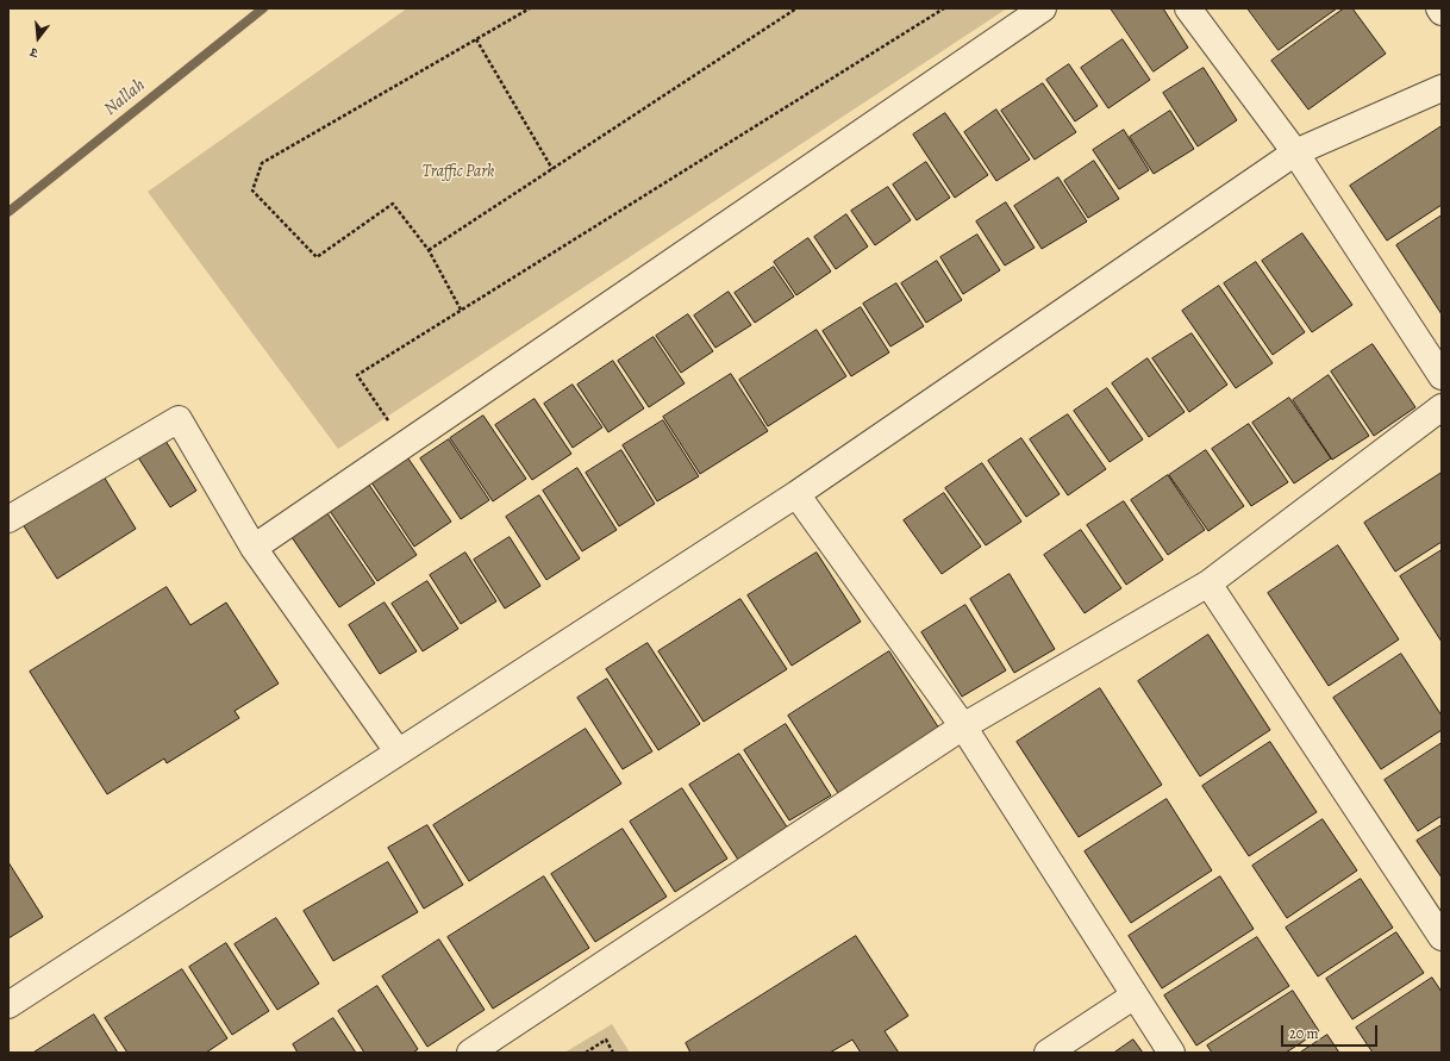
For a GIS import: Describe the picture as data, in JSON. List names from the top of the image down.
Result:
{
  "water": ["Nallah"],
  "parks": ["Traffic Park"],
  "scale_bar": "20 m",
  "north": "bottom"
}
